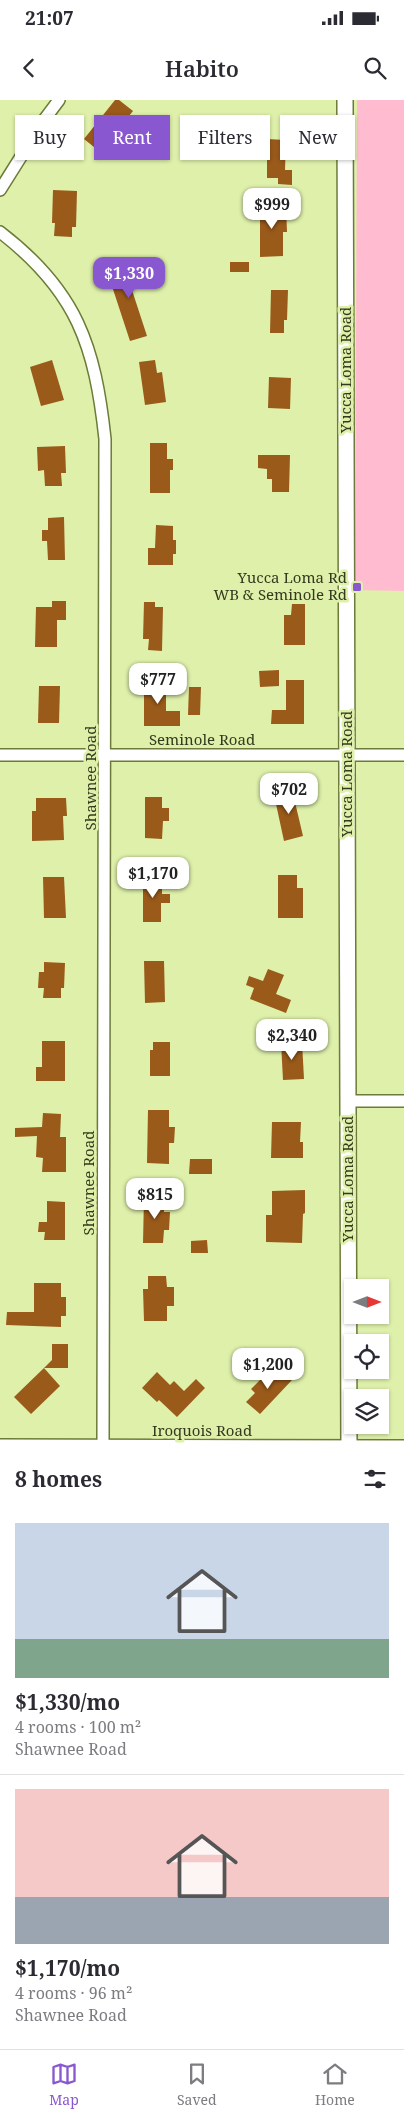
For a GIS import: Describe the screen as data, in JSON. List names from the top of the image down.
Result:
{
  "streets": {
    "main road": ["Yucca Loma Road"],
    "street": ["Seminole Road", "Shawnee Road", "Iroquois Road"]
  },
  "crossings": [
    ["Yucca Loma Road", "Seminole Road"],
    ["Yucca Loma Road", "Iroquois Road"],
    ["Seminole Road", "Shawnee Road"],
    ["Shawnee Road", "Iroquois Road"]
  ],
  "places": {
    "transit": ["Yucca Loma Rd WB & Seminole Rd"]
  },
  "north": "right",
  "page": {
    "status": "21:07",
    "header": "Habito",
    "chip": [
      "Buy",
      "Rent",
      "Filters",
      "New"
    ],
    "price": [
      "$999",
      "$1,330",
      "$777",
      "$702",
      "$1,170",
      "$2,340",
      "$815",
      "$1,200"
    ],
    "heading": "8 homes",
    "list": [
      {
        "name": "$1,330/mo",
        "note": "4 rooms · 100 m² · Shawnee Road"
      },
      {
        "name": "$1,170/mo",
        "note": "4 rooms · 96 m² · Shawnee Road"
      }
    ],
    "tabs": ["Map", "Saved", "Home"]
  }
}
